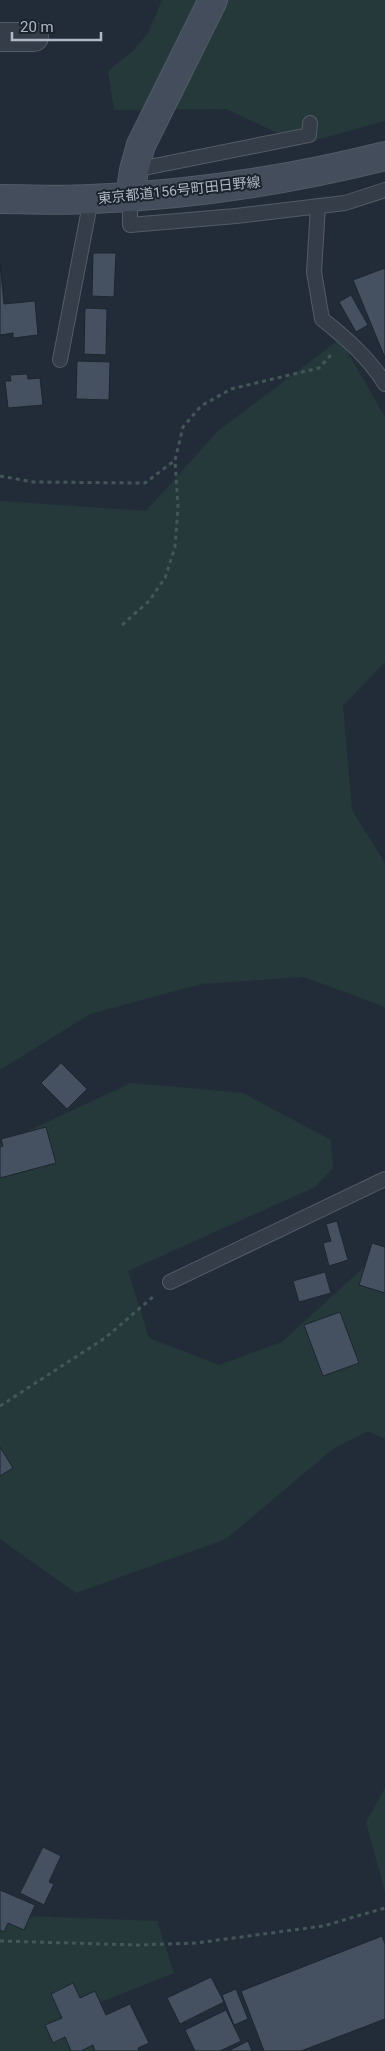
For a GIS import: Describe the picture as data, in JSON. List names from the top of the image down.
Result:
{
  "streets": {
    "main road": ["東京都道156号町田日野線"]
  },
  "scale_bar": "20 m"
}
